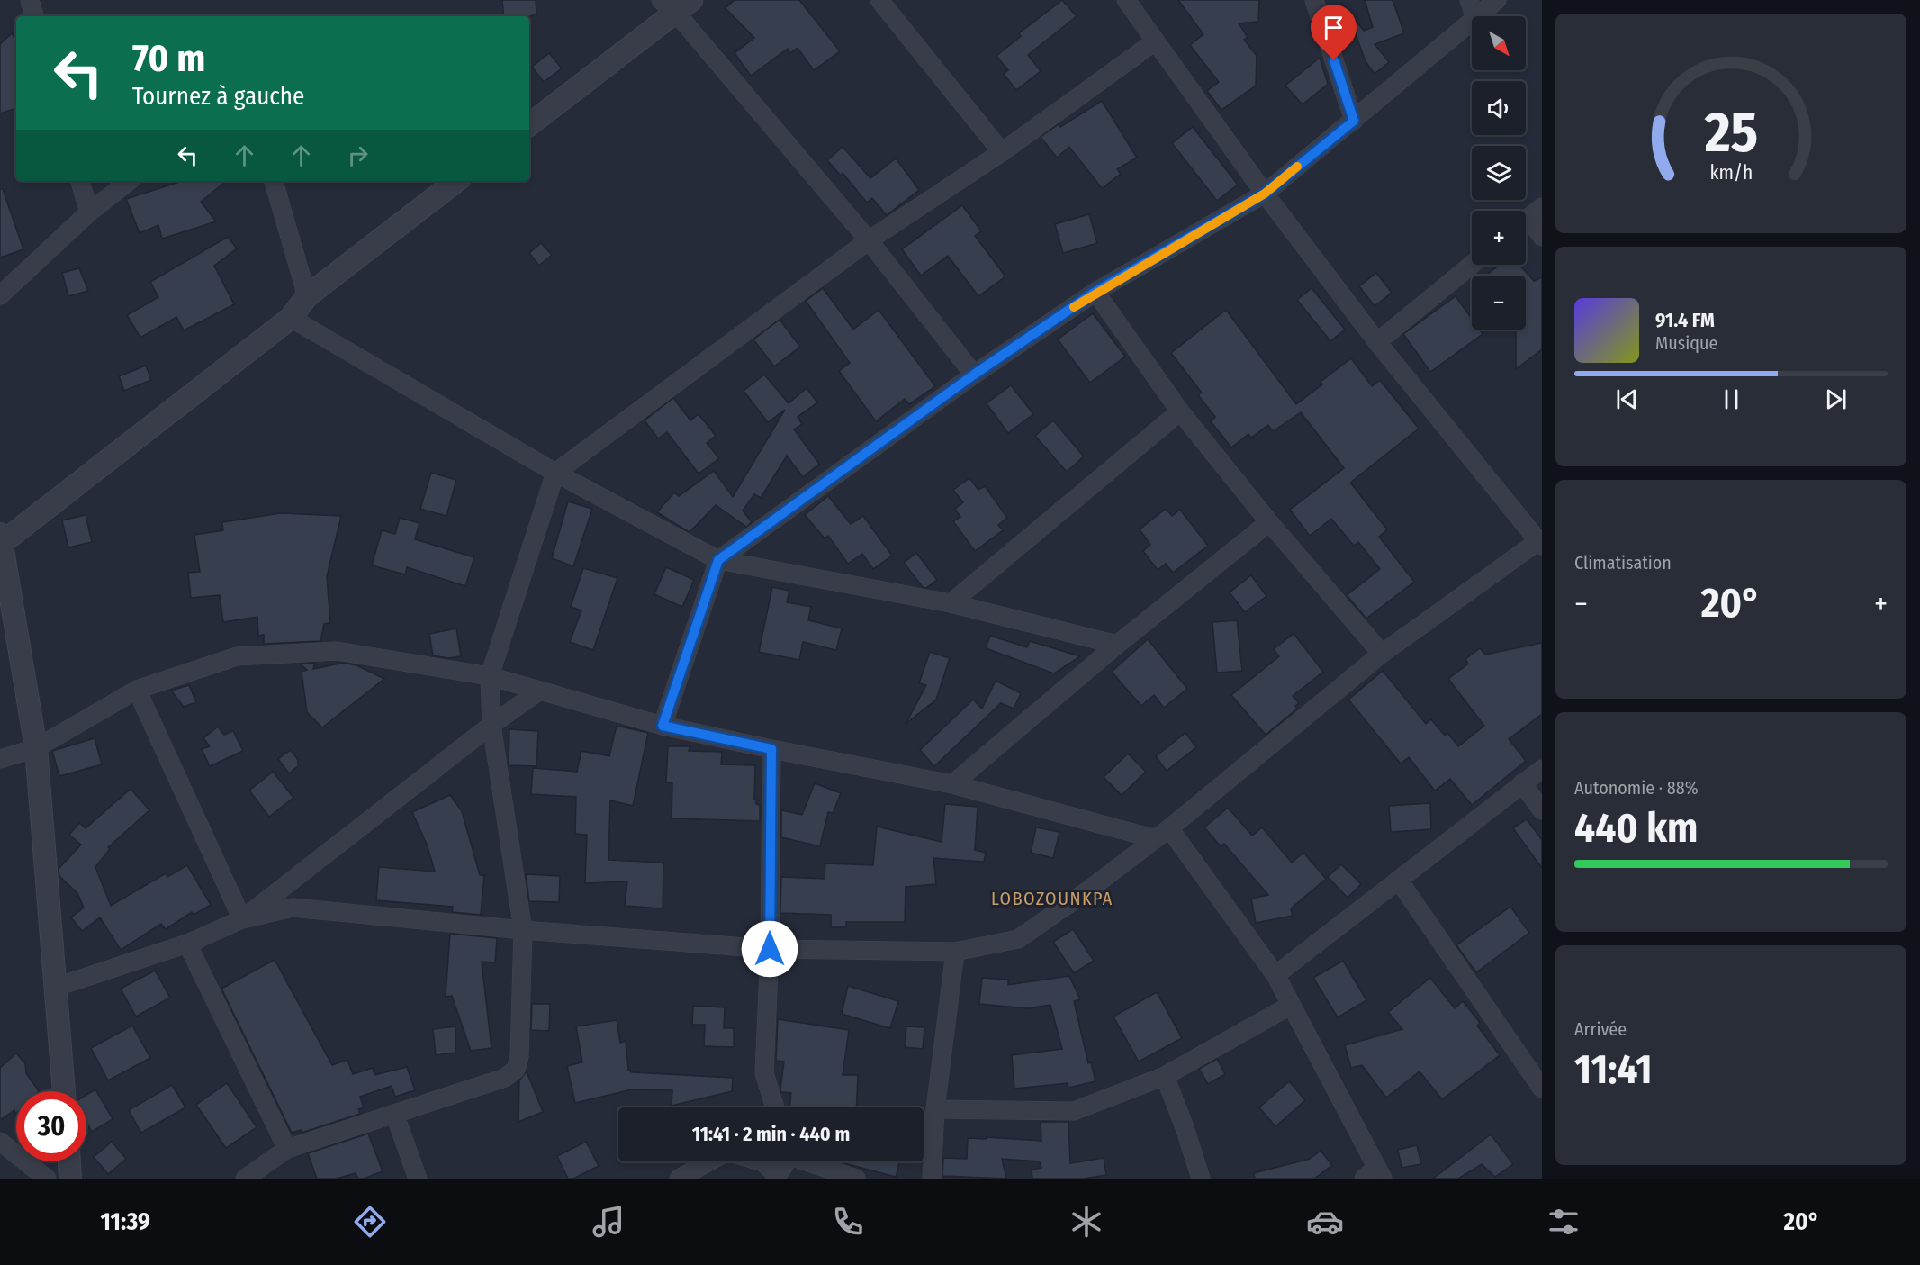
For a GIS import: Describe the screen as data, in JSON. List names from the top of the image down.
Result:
{
  "districts": ["LOBOZOUNKPA"],
  "north": "bottom right",
  "page": {
    "map_buttons": ["+", "−"],
    "turn": ["70 m", "Tournez à gauche"],
    "song": ["91.4 FM", "Musique"],
    "tile": [
      "Climatisation",
      ["Autonomie · 88%", "440 km"],
      ["Arrivée", "11:41"]
    ],
    "heat": ["−", "20°", "+"],
    "limit": "30",
    "trip": "11:41 · 2 min · 440 m",
    "tabs": ["11:39", "20°"],
    "gauge": ["25", "km/h"]
  }
}
